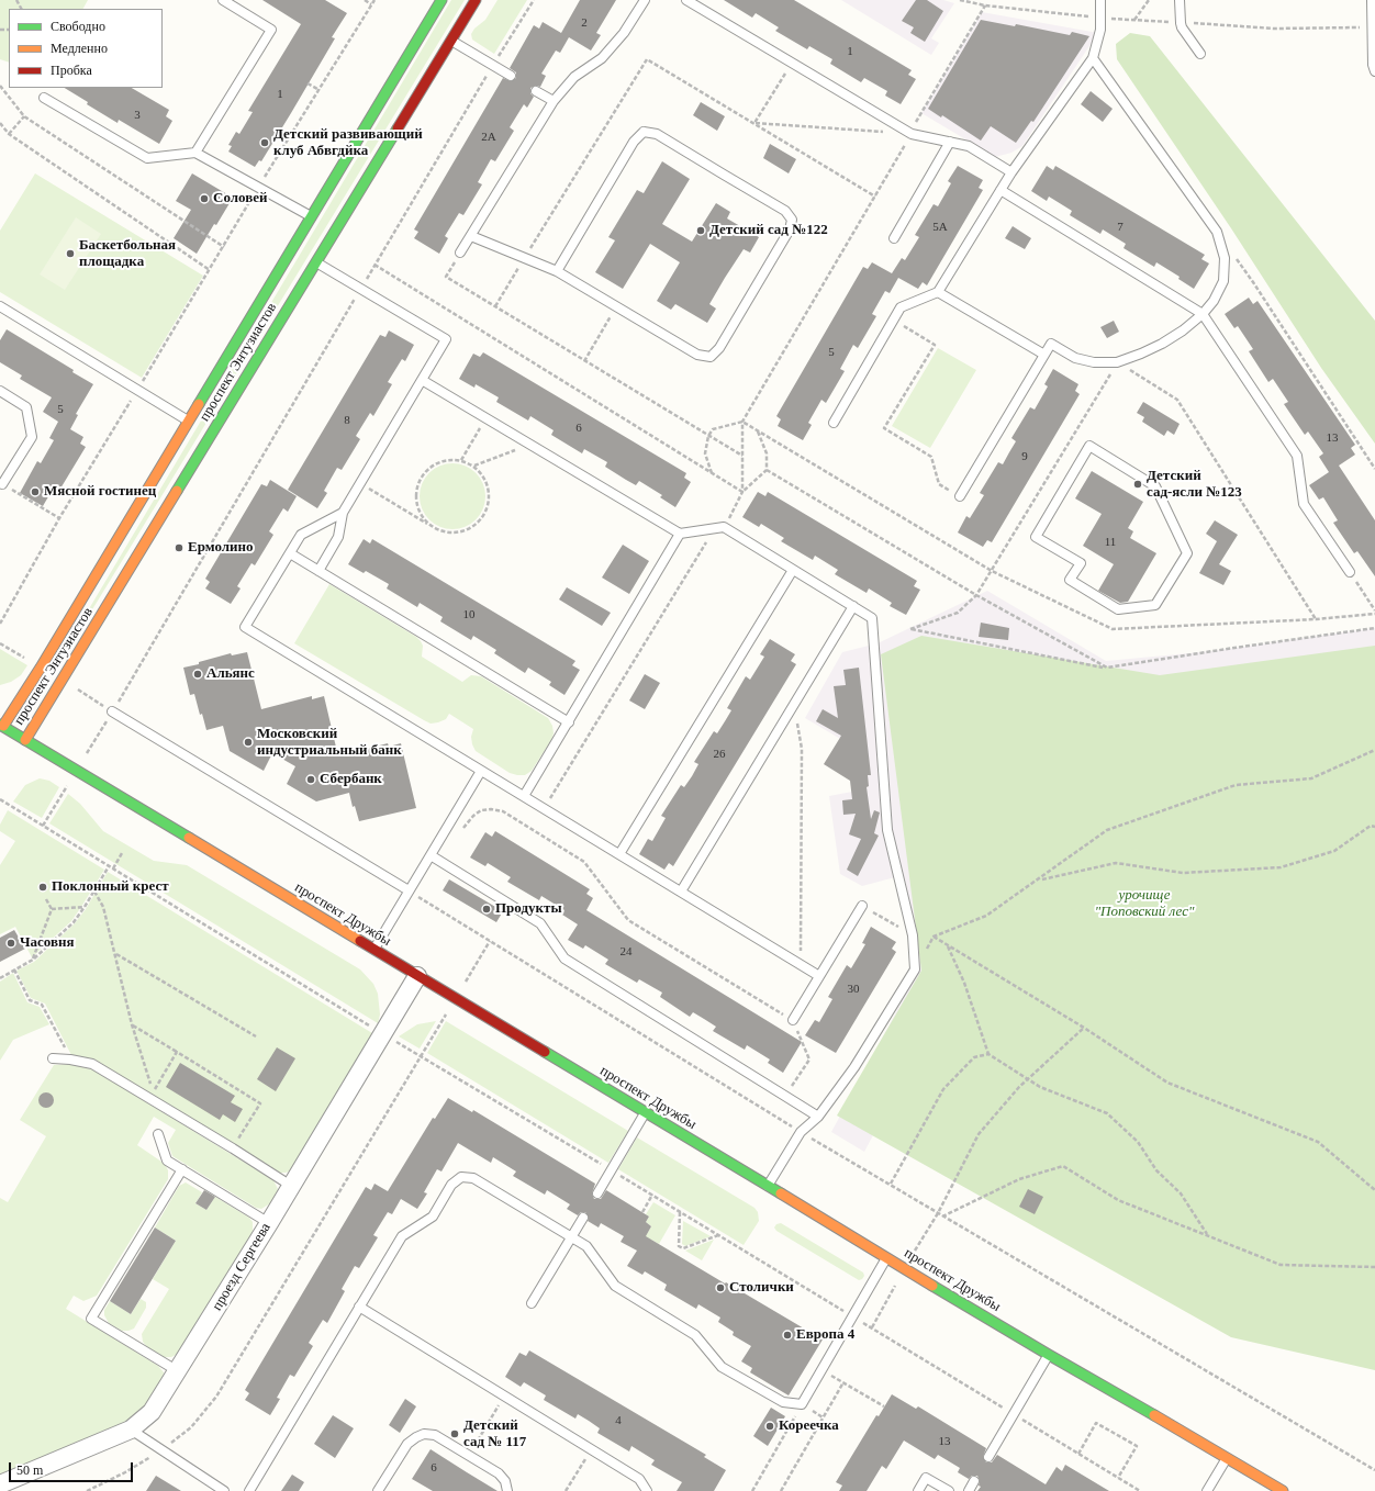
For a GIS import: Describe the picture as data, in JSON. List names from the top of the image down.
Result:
{
  "streets": {
    "main road": ["проспект Энтузиастов", "проспект Дружбы"],
    "street": ["проезд Сергеева"]
  },
  "crossings": [
    ["проспект Энтузиастов", "проспект Дружбы"],
    ["проспект Дружбы", "проезд Сергеева"]
  ],
  "parks": ["урочище \"Поповский лес\""],
  "places": [
    "Детский развивающий клуб Абвгдйка",
    "Соловей",
    "Детский сад №122",
    "Баскетбольная площадка",
    "Детский сад-ясли №123",
    "Мясной гостинец",
    "Ермолино",
    "Альянс",
    "Московский индустриальный банк",
    "Сбербанк",
    "Поклонный крест",
    "Продукты",
    "Часовня",
    "Столички",
    "Европа 4",
    "Кореечка",
    "Детский сад № 117"
  ],
  "house_numbers": [
    "2",
    "1",
    "1",
    "3",
    "2А",
    "5А",
    "7",
    "5",
    "5",
    "8",
    "6",
    "13",
    "9",
    "11",
    "10",
    "26",
    "24",
    "30",
    "4",
    "13",
    "6"
  ],
  "legend": ["Свободно", "Медленно", "Пробка"],
  "scale_bar": "50 m"
}
